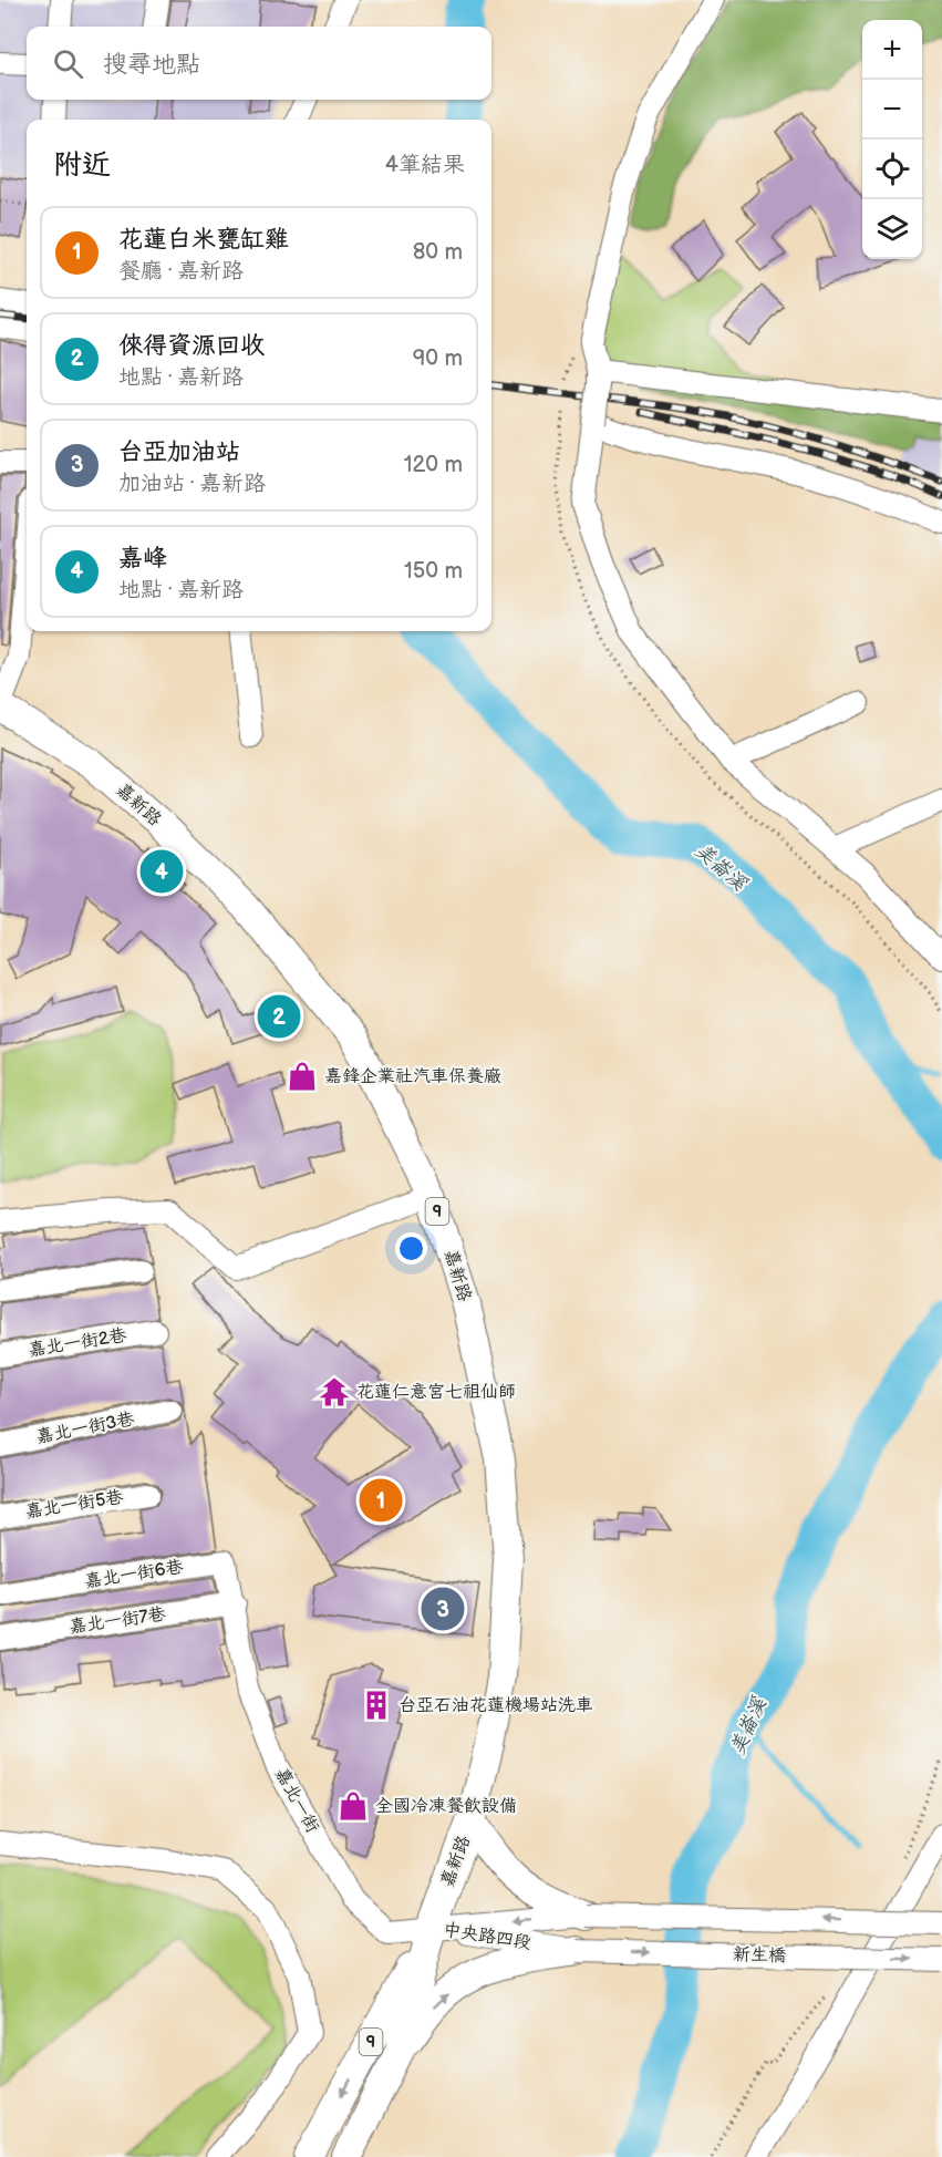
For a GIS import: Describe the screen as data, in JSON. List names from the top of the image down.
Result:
{
  "streets": {
    "main road": ["嘉新路", "9"],
    "street": [
      "嘉北一街2巷",
      "嘉北一街3巷",
      "嘉北一街5巷",
      "嘉北一街6巷",
      "嘉北一街7巷",
      "嘉北一街",
      "中央路四段",
      "新生橋"
    ]
  },
  "crossings": [
    ["嘉新路", "嘉北一街"],
    ["嘉新路", "中央路四段"],
    ["嘉北一街6巷", "嘉北一街7巷"],
    ["嘉北一街6巷", "嘉北一街"],
    ["嘉北一街7巷", "嘉北一街"],
    ["嘉北一街", "中央路四段"],
    ["中央路四段", "新生橋"]
  ],
  "water": ["美崙溪"],
  "places": {
    "shop": ["嘉鋒企業社汽車保養廠", "全國冷凍餐飲設備"],
    "temple": ["花蓮仁意宮七祖仙師"],
    "building": ["台亞石油花蓮機場站洗車"]
  },
  "page": {
    "map_buttons": ["+", "−"],
    "search": "搜尋地點",
    "heading": ["附近", "4筆結果"],
    "list": [
      {
        "mark": "1",
        "name": "花蓮白米甕缸雞",
        "note": "餐廳 · 嘉新路",
        "value": "80 m"
      },
      {
        "mark": "2",
        "name": "倈得資源回收",
        "note": "地點 · 嘉新路",
        "value": "90 m"
      },
      {
        "mark": "3",
        "name": "台亞加油站",
        "note": "加油站 · 嘉新路",
        "value": "120 m"
      },
      {
        "mark": "4",
        "name": "嘉峰",
        "note": "地點 · 嘉新路",
        "value": "150 m"
      }
    ],
    "pins": [
      "4",
      "2",
      "1",
      "3"
    ]
  }
}
